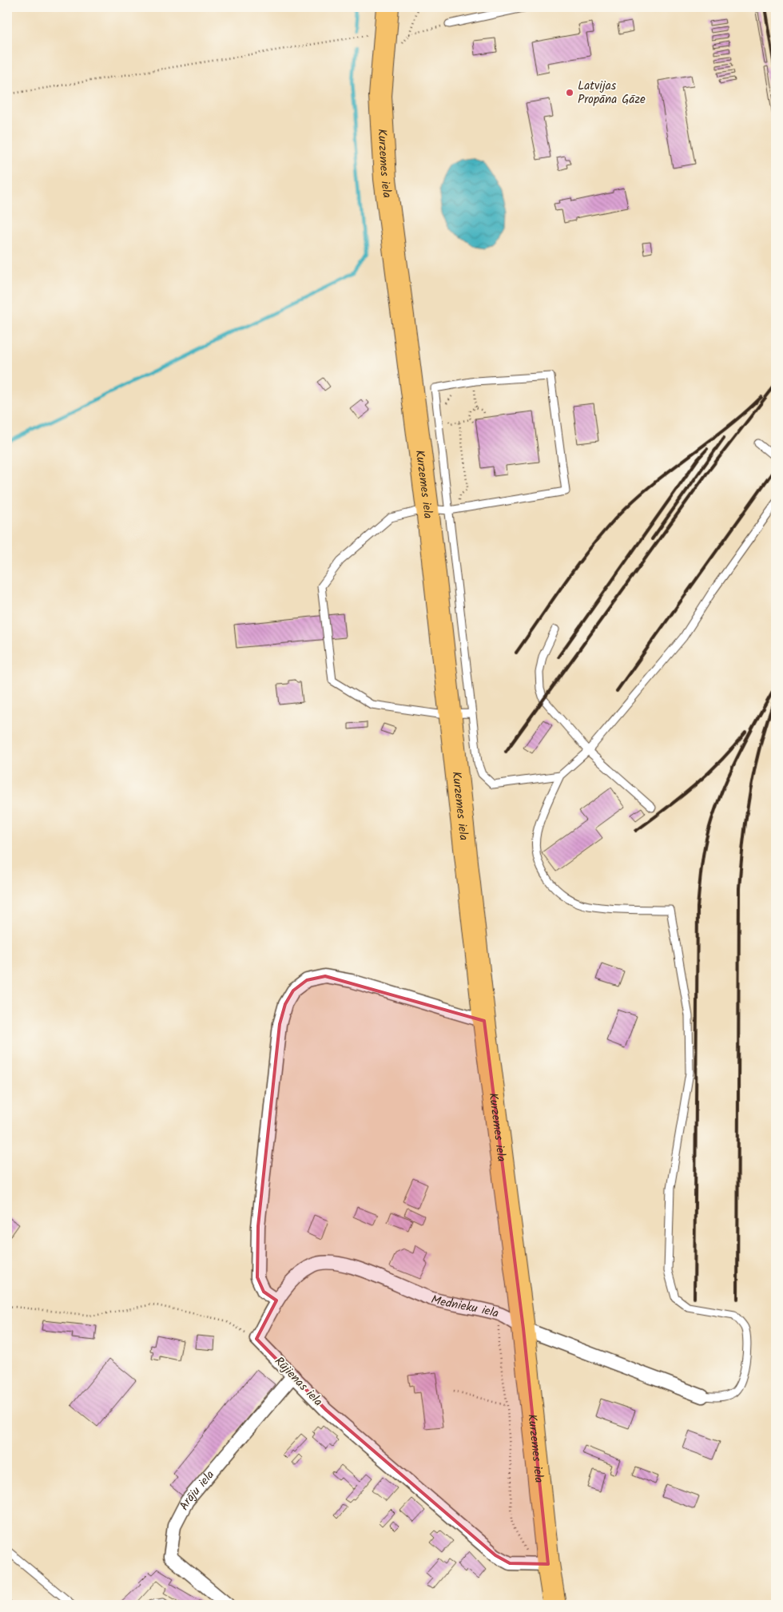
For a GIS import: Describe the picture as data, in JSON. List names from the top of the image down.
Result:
{
  "streets": {
    "highway": ["Kurzemes iela"],
    "street": ["Mednieku iela", "Rūjienas iela", "Arāju iela"]
  },
  "crossings": [
    ["Kurzemes iela", "Mednieku iela"],
    ["Kurzemes iela", "Rūjienas iela"],
    ["Mednieku iela", "Rūjienas iela"],
    ["Rūjienas iela", "Arāju iela"]
  ],
  "places": ["Latvijas Propāna Gāze"]
}
